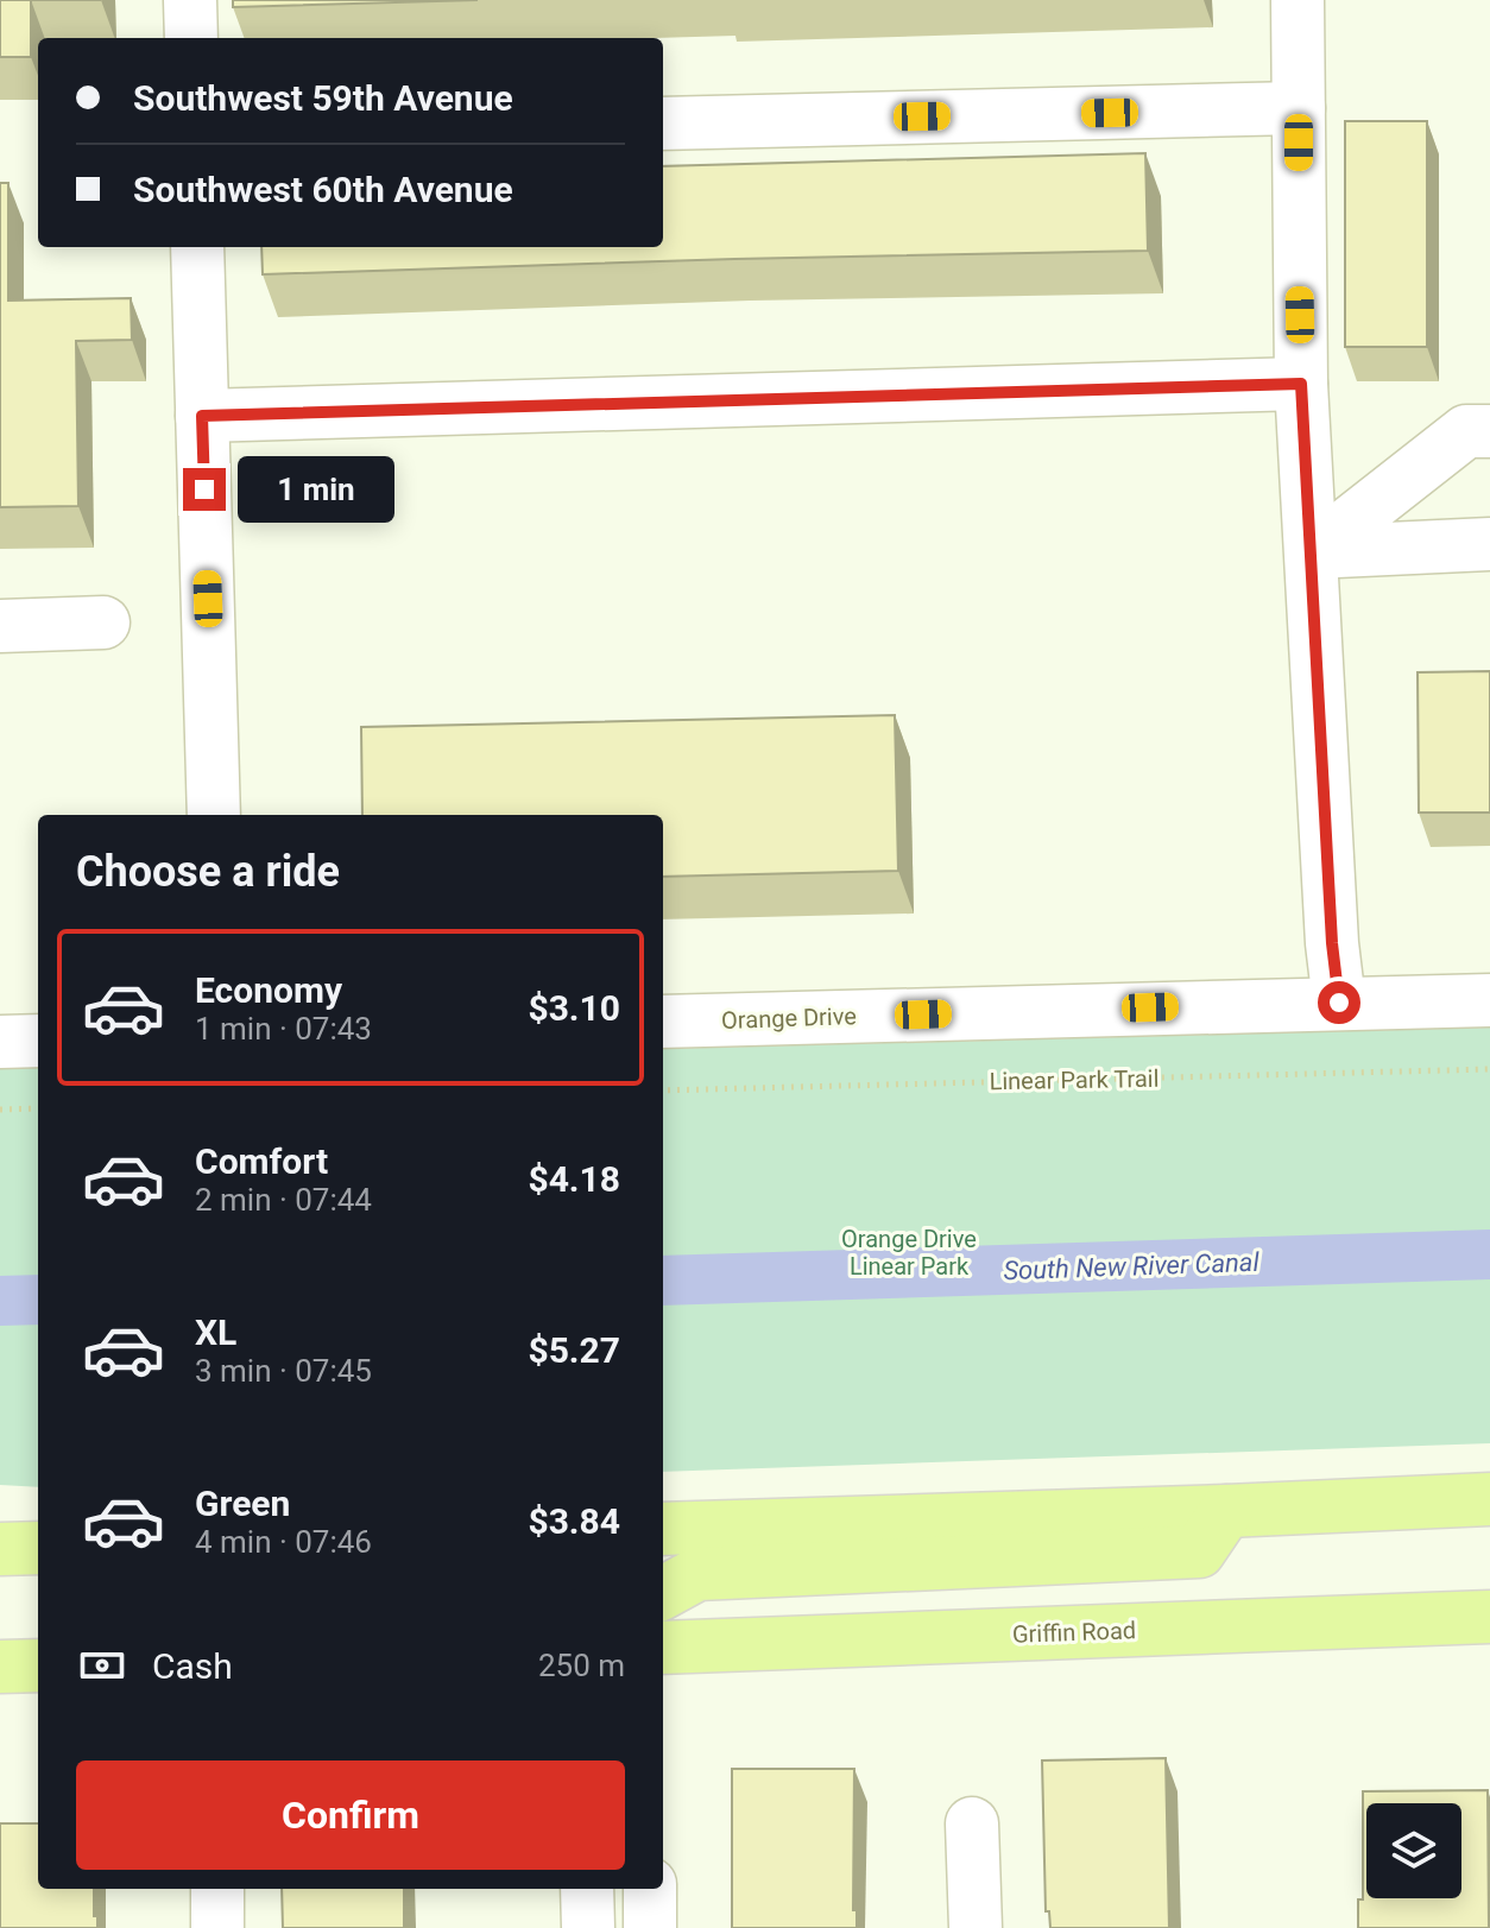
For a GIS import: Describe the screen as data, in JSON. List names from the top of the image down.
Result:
{
  "streets": {
    "main road": ["Griffin Road"],
    "street": ["Orange Drive"],
    "path": ["Linear Park Trail"]
  },
  "water": ["South New River Canal"],
  "parks": ["Orange Drive Linear Park"],
  "page": {
    "banner": ["Southwest 59th Avenue", "Southwest 60th Avenue"],
    "bubble": "1 min",
    "heading": "Choose a ride",
    "list": [
      {
        "name": "Economy",
        "note": "1 min · 07:43",
        "value": "$3.10"
      },
      {
        "name": "Comfort",
        "note": "2 min · 07:44",
        "value": "$4.18"
      },
      {
        "name": "XL",
        "note": "3 min · 07:45",
        "value": "$5.27"
      },
      {
        "name": "Green",
        "note": "4 min · 07:46",
        "value": "$3.84"
      }
    ],
    "pay": ["Cash", "250 m"],
    "buttons": "Confirm"
  }
}
